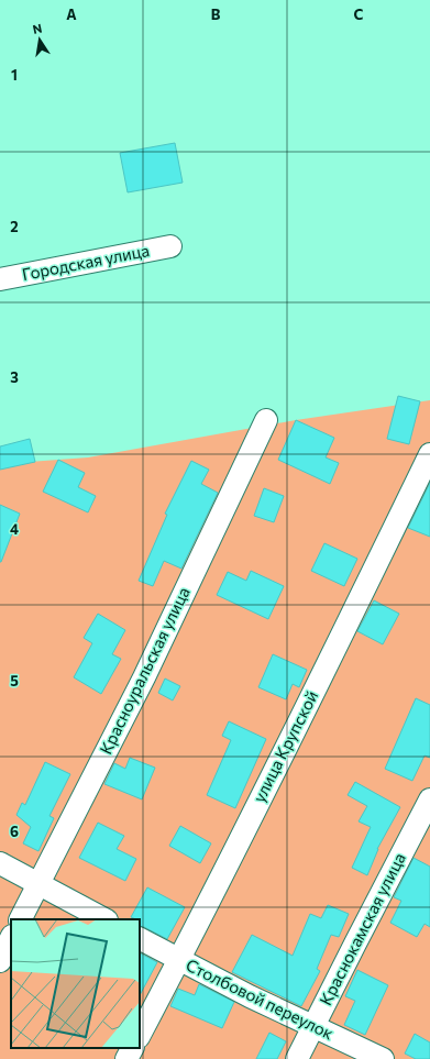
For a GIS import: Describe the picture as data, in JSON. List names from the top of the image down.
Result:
{
  "streets": {
    "street": [
      "Городская улица",
      "Красноуральская улица",
      "улица Крупской",
      "Краснокамская улица",
      "Столбовой переулок"
    ]
  },
  "crossings": [
    ["улица Крупской", "Столбовой переулок"],
    ["Краснокамская улица", "Столбовой переулок"]
  ],
  "north": "top",
  "grid": {
    "columns": ["A", "B", "C"],
    "rows": [
      "1",
      "2",
      "3",
      "4",
      "5",
      "6"
    ]
  }
}
